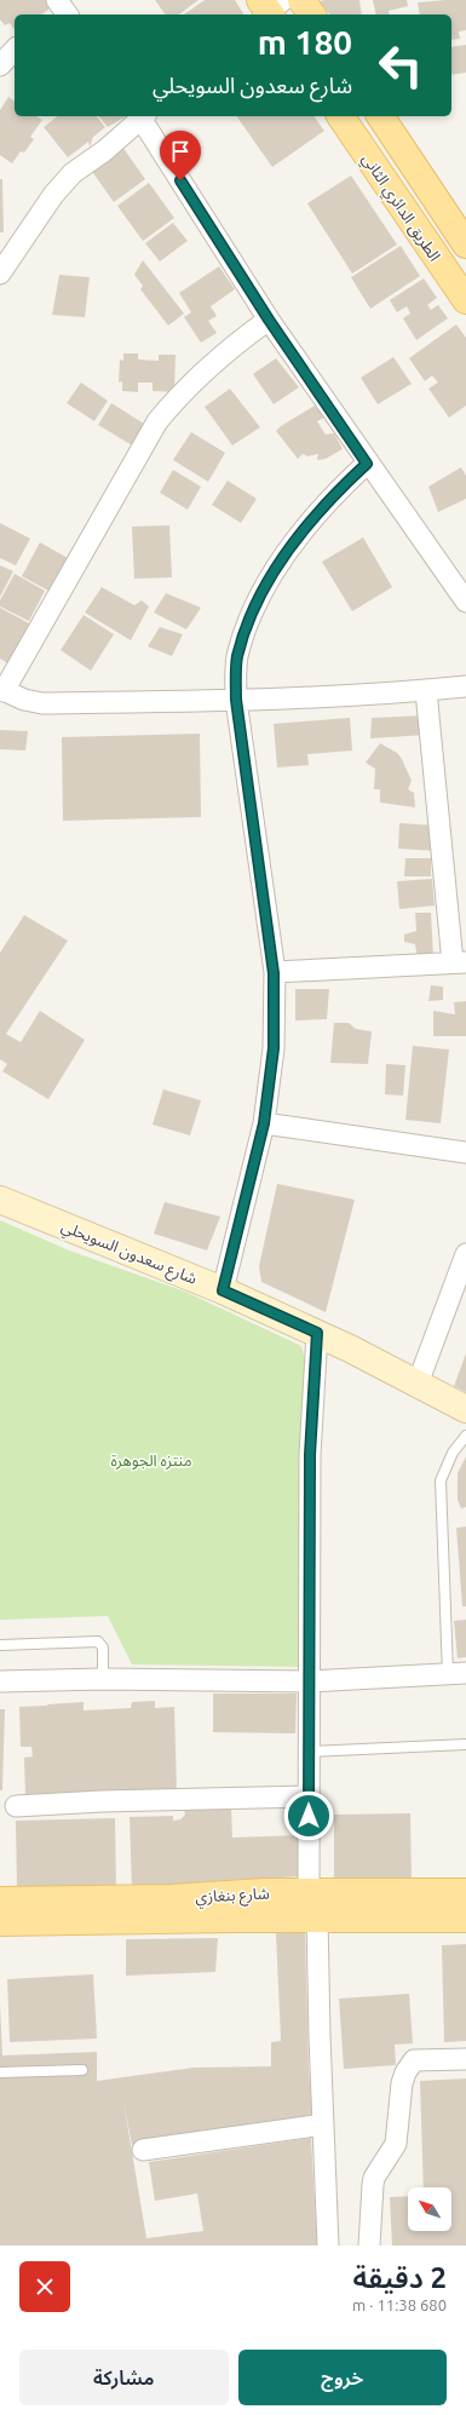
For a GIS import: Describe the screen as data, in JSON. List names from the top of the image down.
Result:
{
  "streets": {
    "main road": ["الطريق الدائري الثاني", "شارع سعدون السويحلي", "شارع بنغازي"]
  },
  "parks": ["منتزه الجوهرة"],
  "north": "top left",
  "page": {
    "turn": ["180 m", "شارع سعدون السويحلي"],
    "heading": ["2 دقيقة", "680 m · 11:38"],
    "buttons": ["خروج", "مشاركة"]
  }
}
